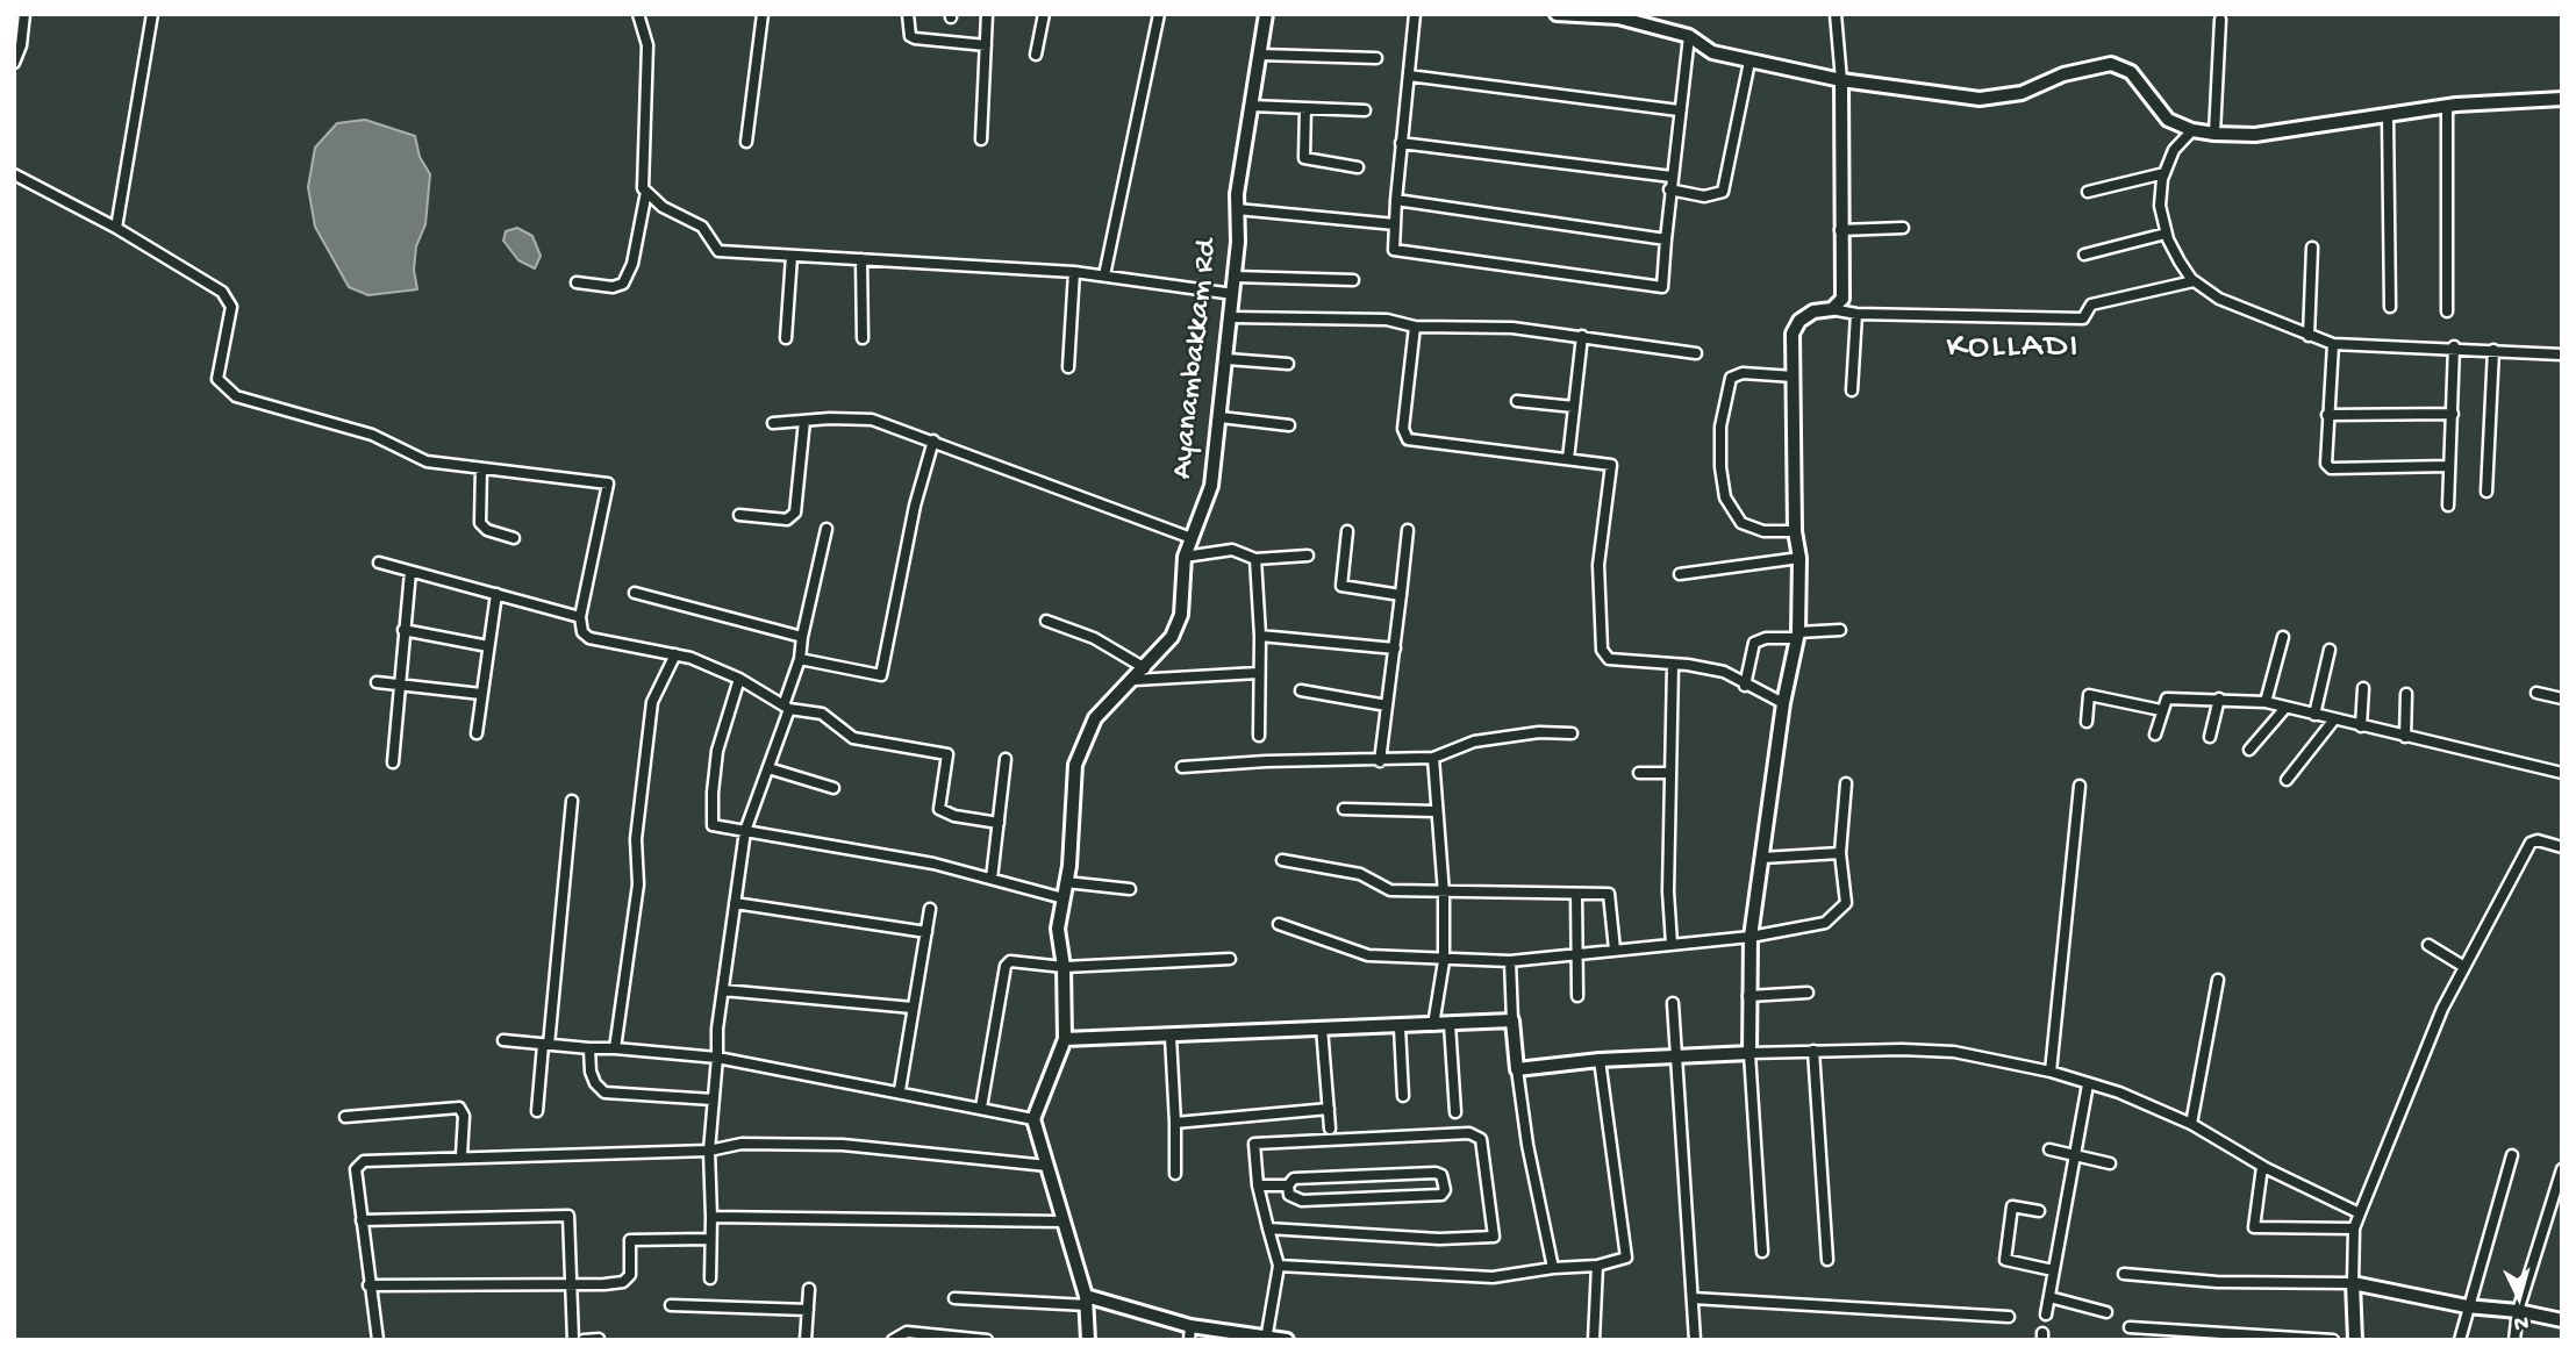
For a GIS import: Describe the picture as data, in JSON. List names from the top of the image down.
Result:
{
  "streets": {
    "street": ["Ayanambakkam Rd"]
  },
  "districts": ["KOLLADI"],
  "north": "bottom"
}
